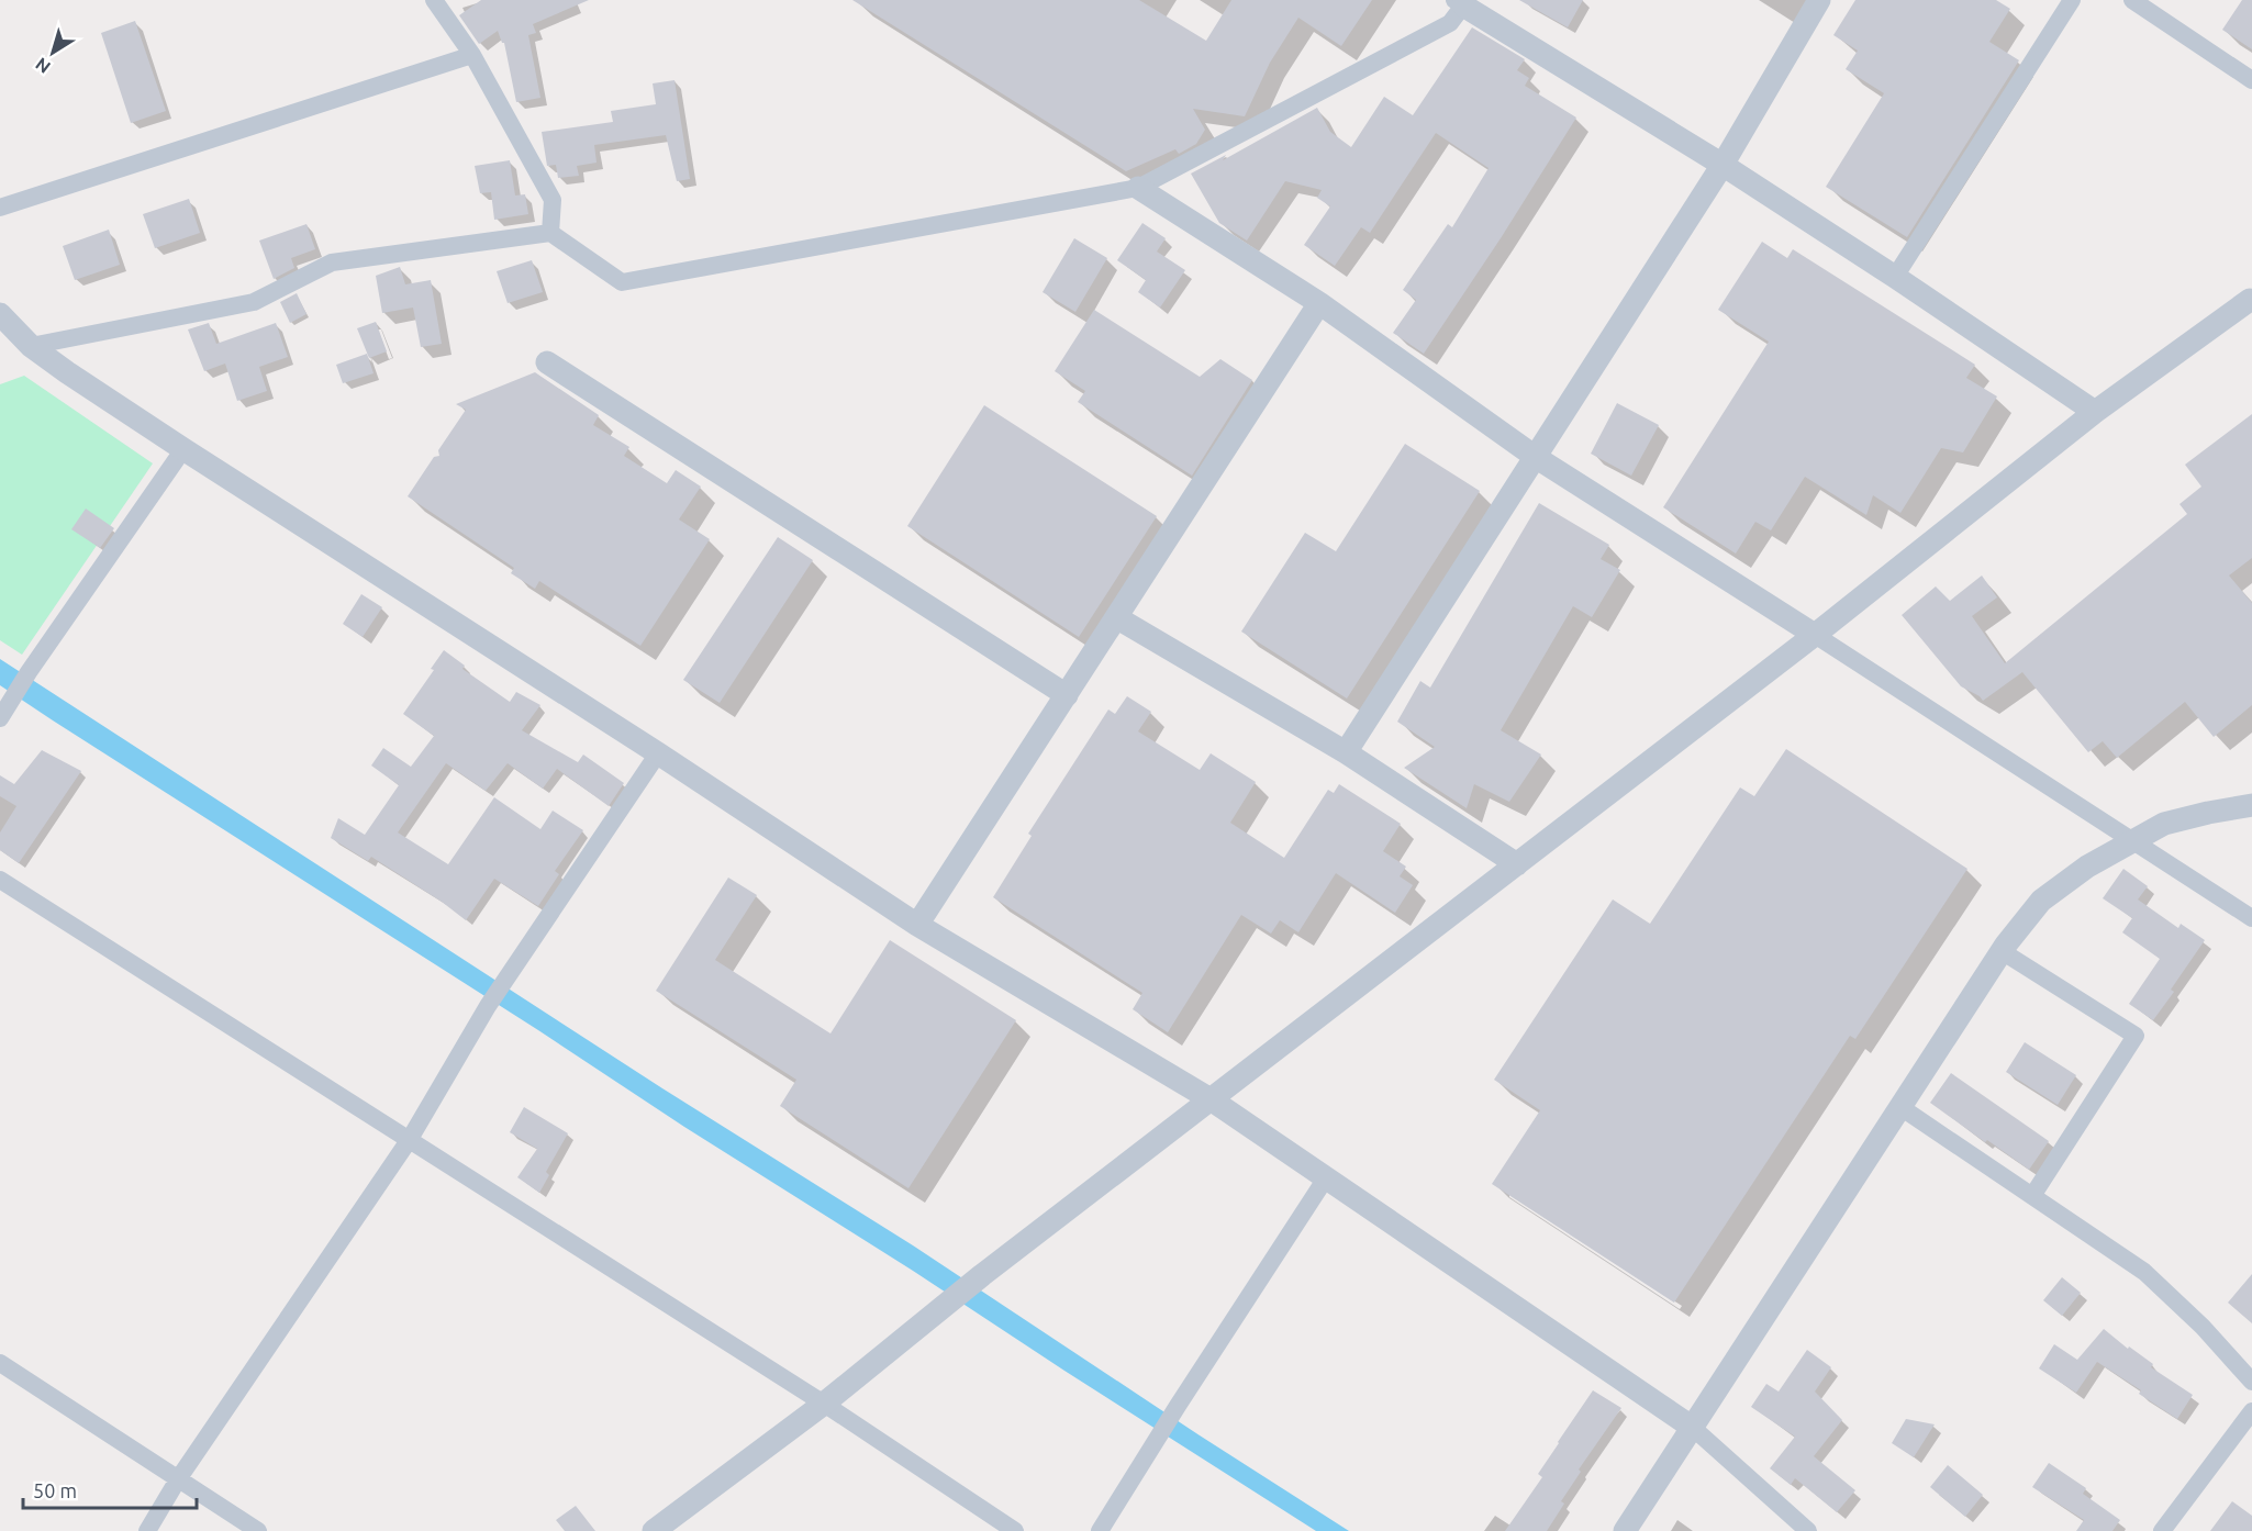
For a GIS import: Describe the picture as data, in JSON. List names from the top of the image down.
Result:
{
  "scale_bar": "50 m",
  "north": "bottom left"
}
